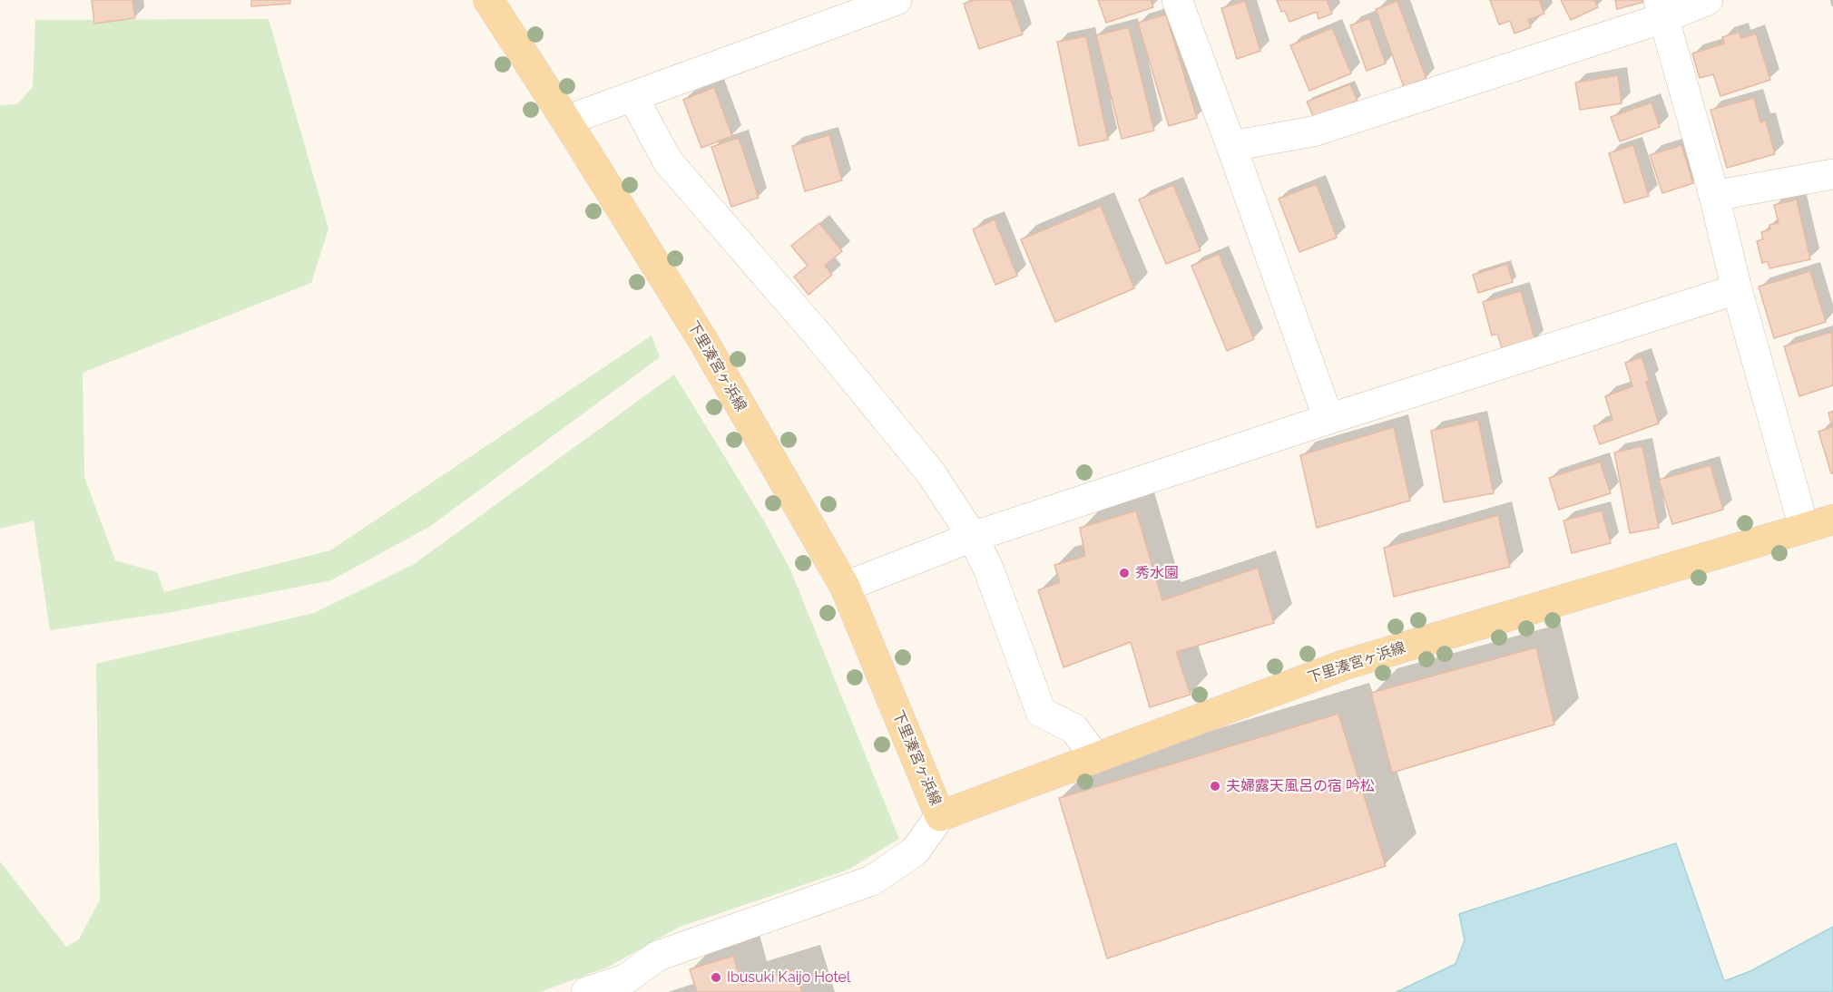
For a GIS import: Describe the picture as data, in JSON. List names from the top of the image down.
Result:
{
  "streets": {
    "main road": ["下里湊宮ヶ浜線"]
  },
  "places": ["秀水園", "夫婦露天風呂の宿 吟松", "Ibusuki Kaijo Hotel"]
}
